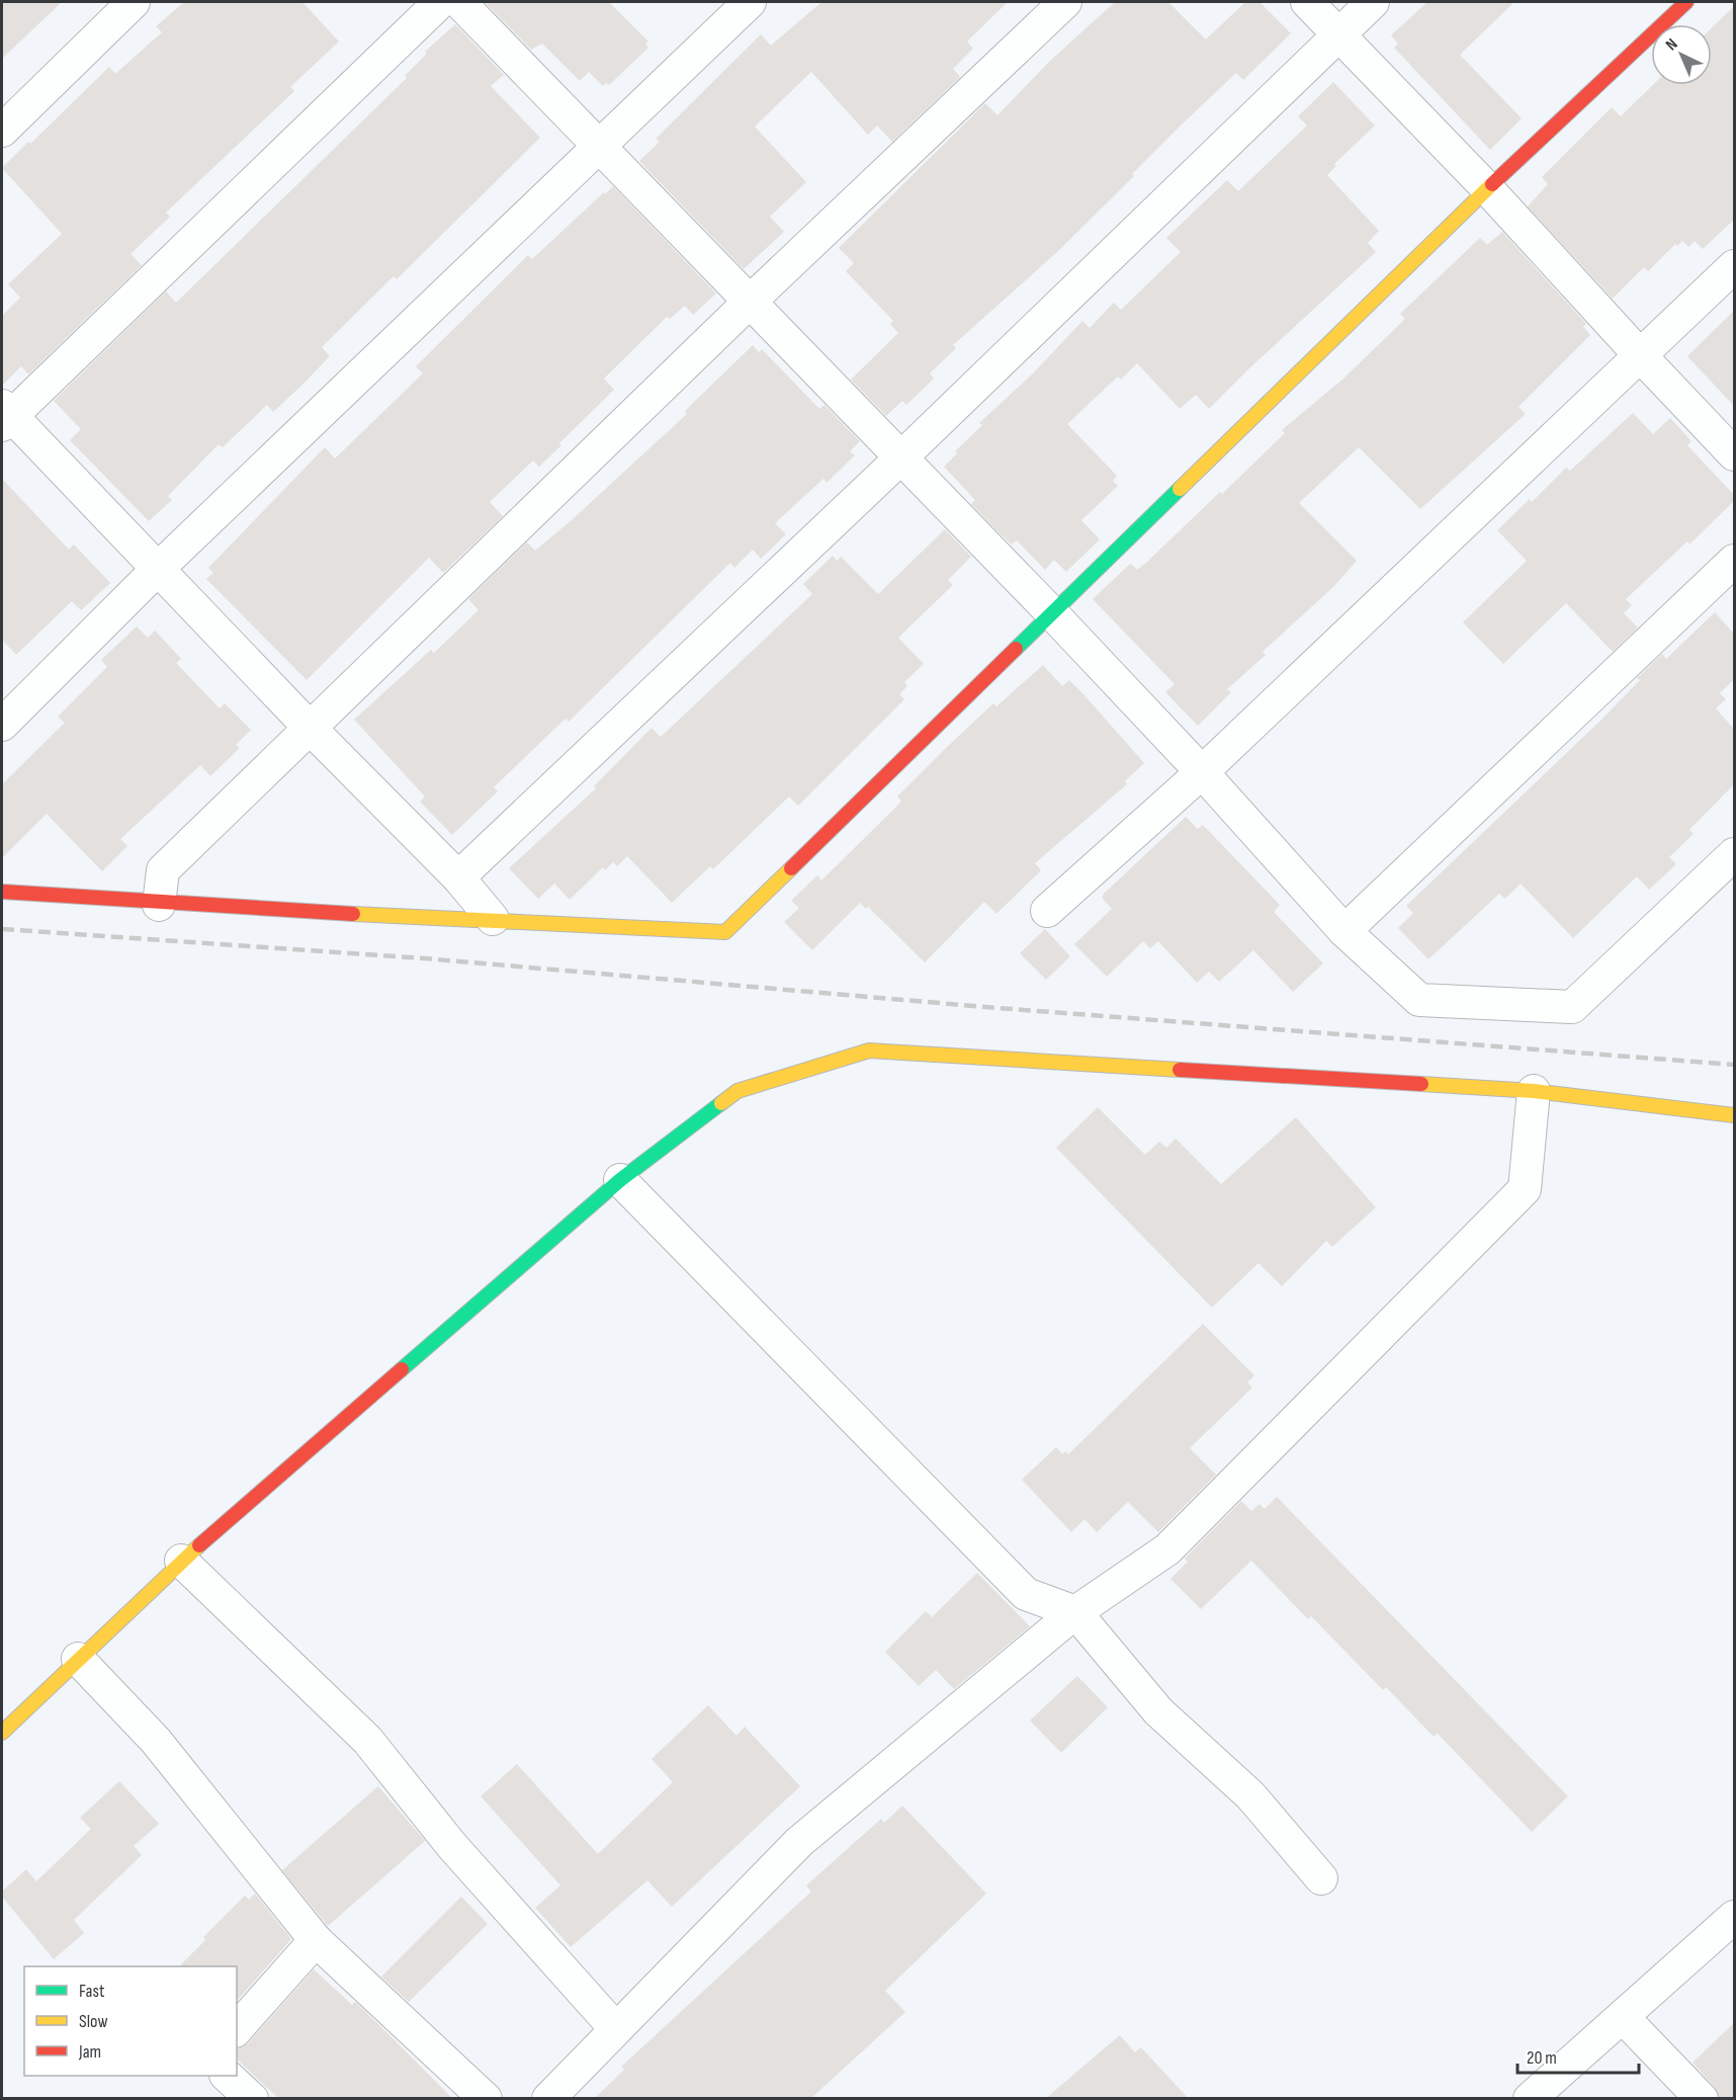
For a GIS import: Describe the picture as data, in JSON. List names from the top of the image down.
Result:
{
  "legend": ["Fast", "Slow", "Jam"],
  "scale_bar": "20 m",
  "north": "top left"
}
